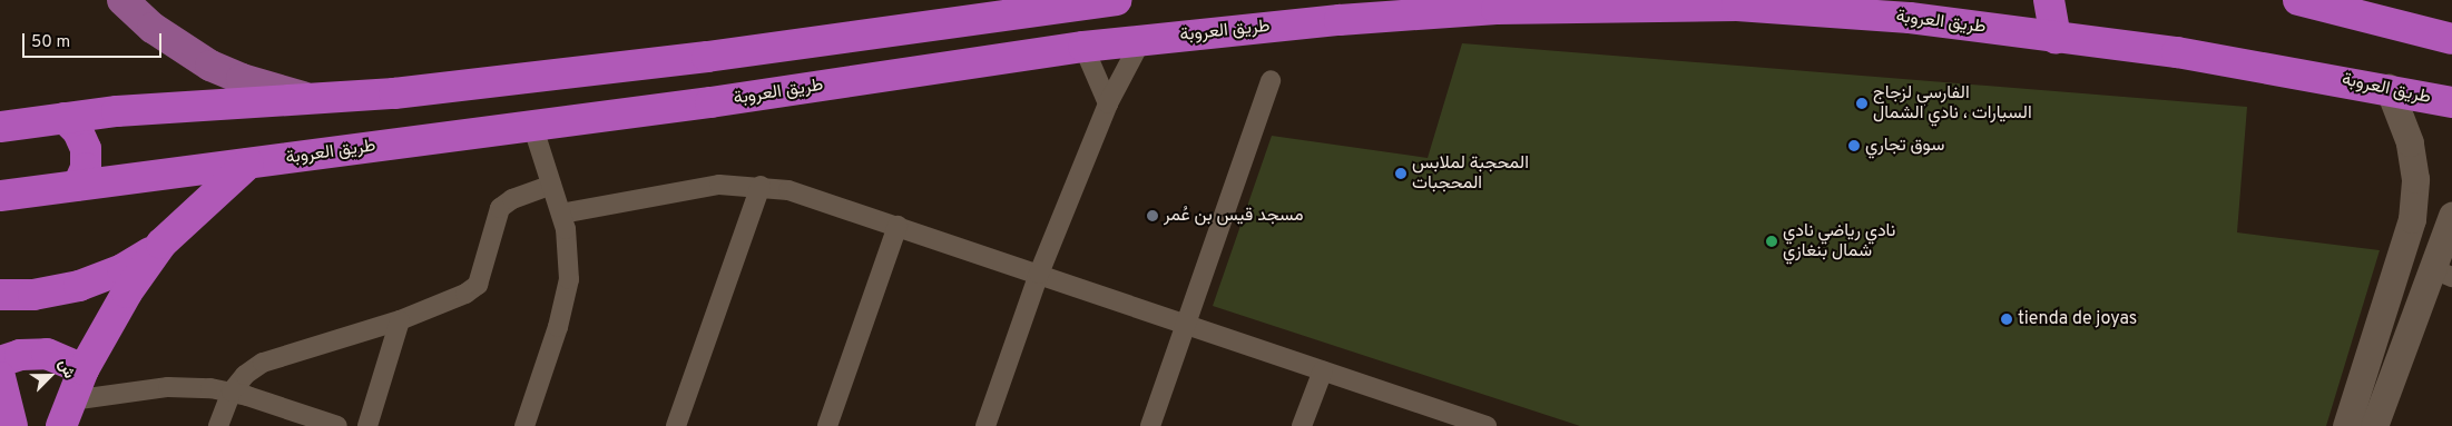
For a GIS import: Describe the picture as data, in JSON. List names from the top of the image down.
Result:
{
  "streets": {
    "highway": ["طريق العروبة"]
  },
  "places": [
    "الفارسي لزجاج السيارات ، نادي الشمال",
    "سوق تجاري",
    "المحجبة لملابس المحجبات",
    "مسجد قيس بن عُمر",
    "نادي رياضي نادي شمال بنغازي",
    "tienda de joyas"
  ],
  "scale_bar": "50 m",
  "north": "top right"
}
